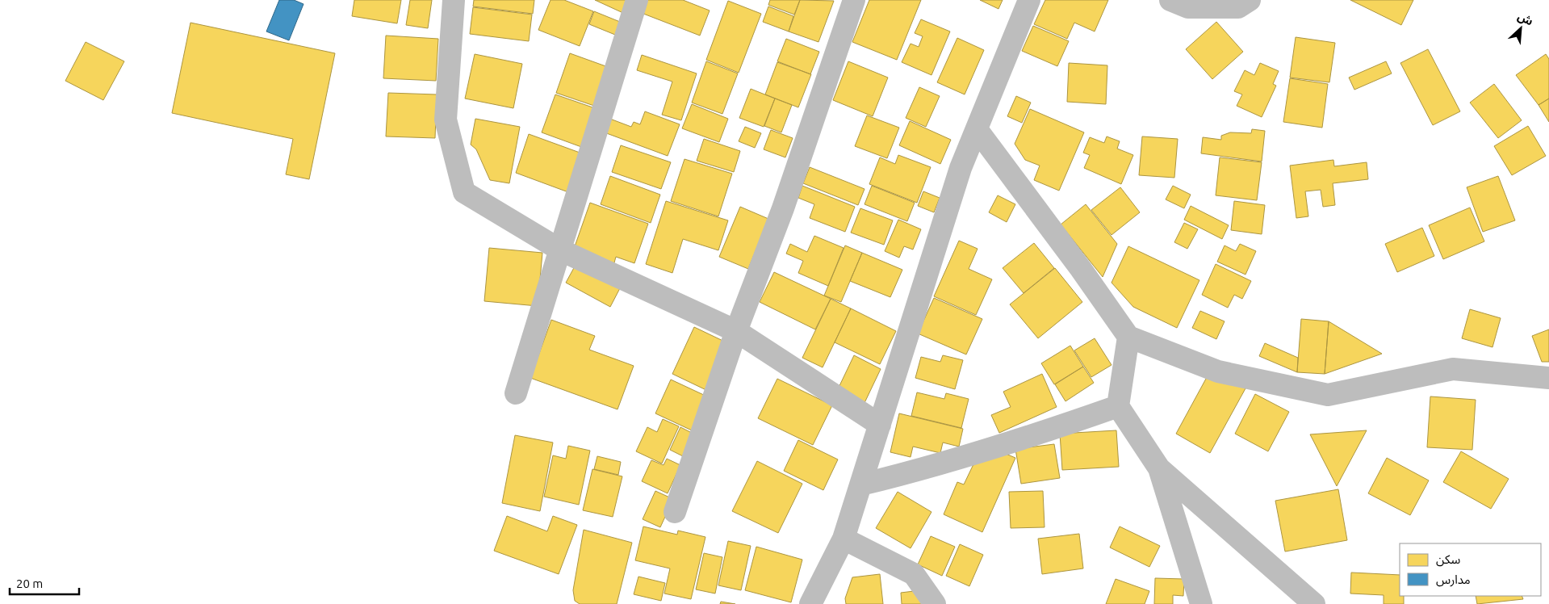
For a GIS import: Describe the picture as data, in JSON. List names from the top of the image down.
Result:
{
  "legend": ["سكن", "مدارس"],
  "scale_bar": "20 m",
  "north": "top right"
}
